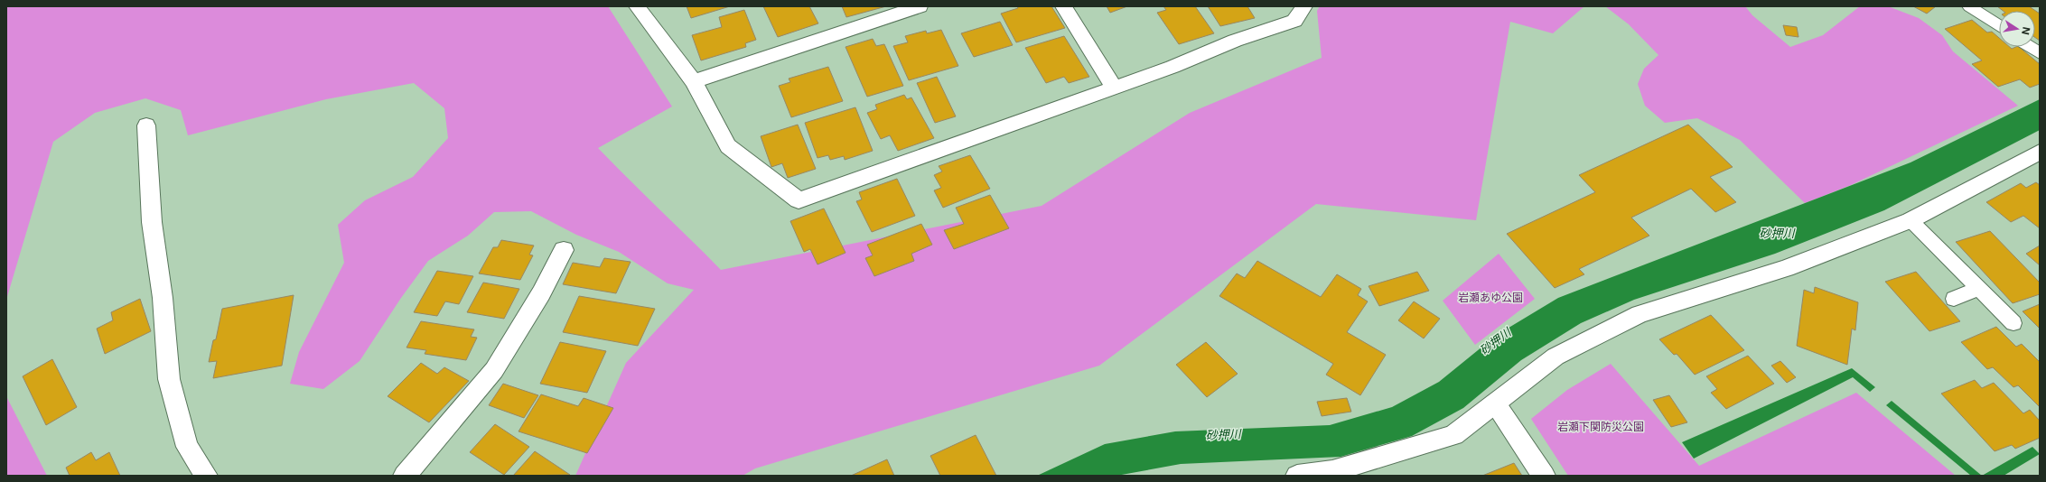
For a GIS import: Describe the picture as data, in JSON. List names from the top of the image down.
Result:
{
  "water": ["砂押川"],
  "parks": ["岩瀬あゆ公園", "岩瀬下関防災公園"],
  "north": "right"
}
